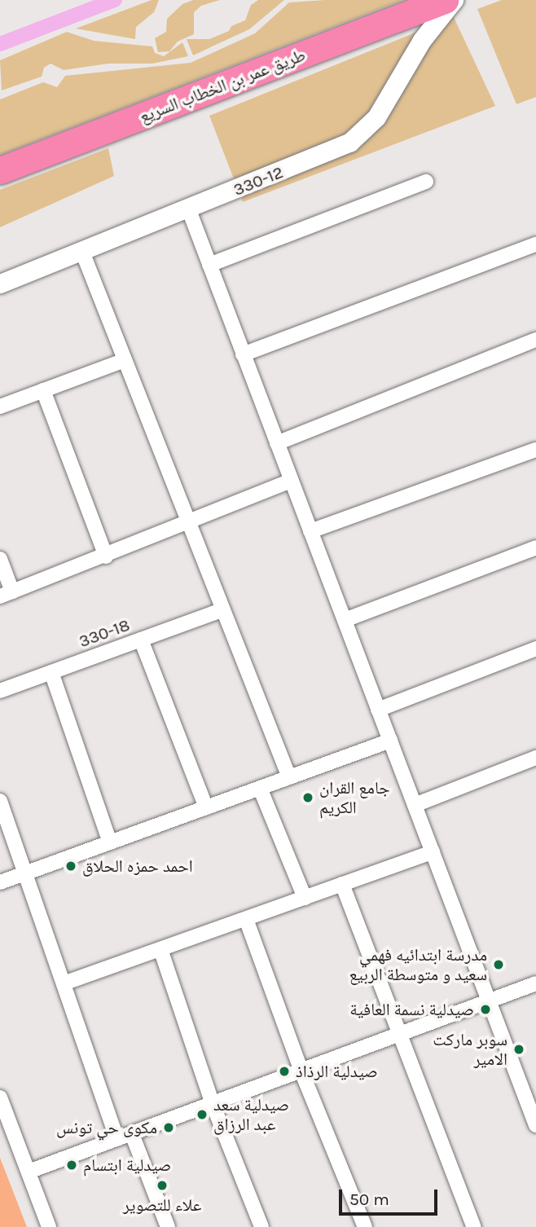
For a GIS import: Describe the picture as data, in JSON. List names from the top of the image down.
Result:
{
  "streets": {
    "highway": ["طريق عمر بن الخطاب السريع"],
    "street": ["330-12", "330-18"]
  },
  "places": [
    "جامع القران الكريم",
    "احمد حمزه الحلاق",
    "مدرسة ابتدائيه فهمي سعيد و متوسطة الربيع",
    "صيدلية نسمة العافية",
    "سوبر ماركت الامير",
    "صيدلية الرذاذ",
    "صيدلية سعد عبد الرزاق",
    "مكوى حي تونس",
    "صيدلية ابتسام",
    "علاء للتصوير"
  ],
  "scale_bar": "50 m"
}
